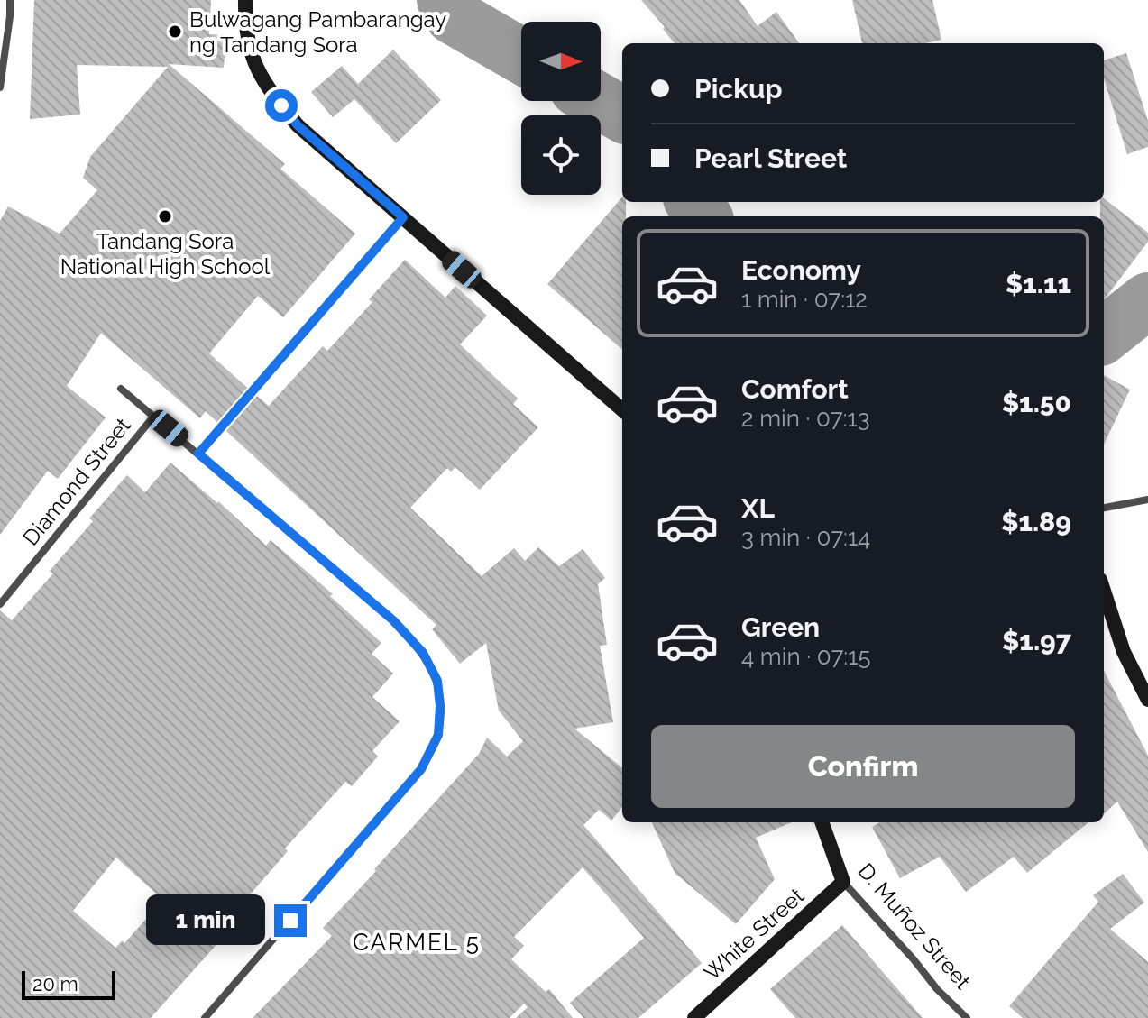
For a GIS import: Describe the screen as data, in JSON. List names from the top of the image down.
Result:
{
  "streets": {
    "street": ["Diamond Street", "D. Muñoz Street", "White Street"]
  },
  "crossings": [
    ["D. Muñoz Street", "White Street"]
  ],
  "districts": ["CARMEL 5"],
  "places": ["Bulwagang Pambarangay ng Tandang Sora", "Tandang Sora National High School"],
  "scale_bar": "20 m",
  "north": "right",
  "page": {
    "banner": ["Pickup", "Pearl Street"],
    "list": [
      {
        "name": "Economy",
        "note": "1 min · 07:12",
        "value": "$1.11"
      },
      {
        "name": "Comfort",
        "note": "2 min · 07:13",
        "value": "$1.50"
      },
      {
        "name": "XL",
        "note": "3 min · 07:14",
        "value": "$1.89"
      },
      {
        "name": "Green",
        "note": "4 min · 07:15",
        "value": "$1.97"
      }
    ],
    "buttons": "Confirm",
    "bubble": "1 min",
    "scale": "20 m"
  }
}
